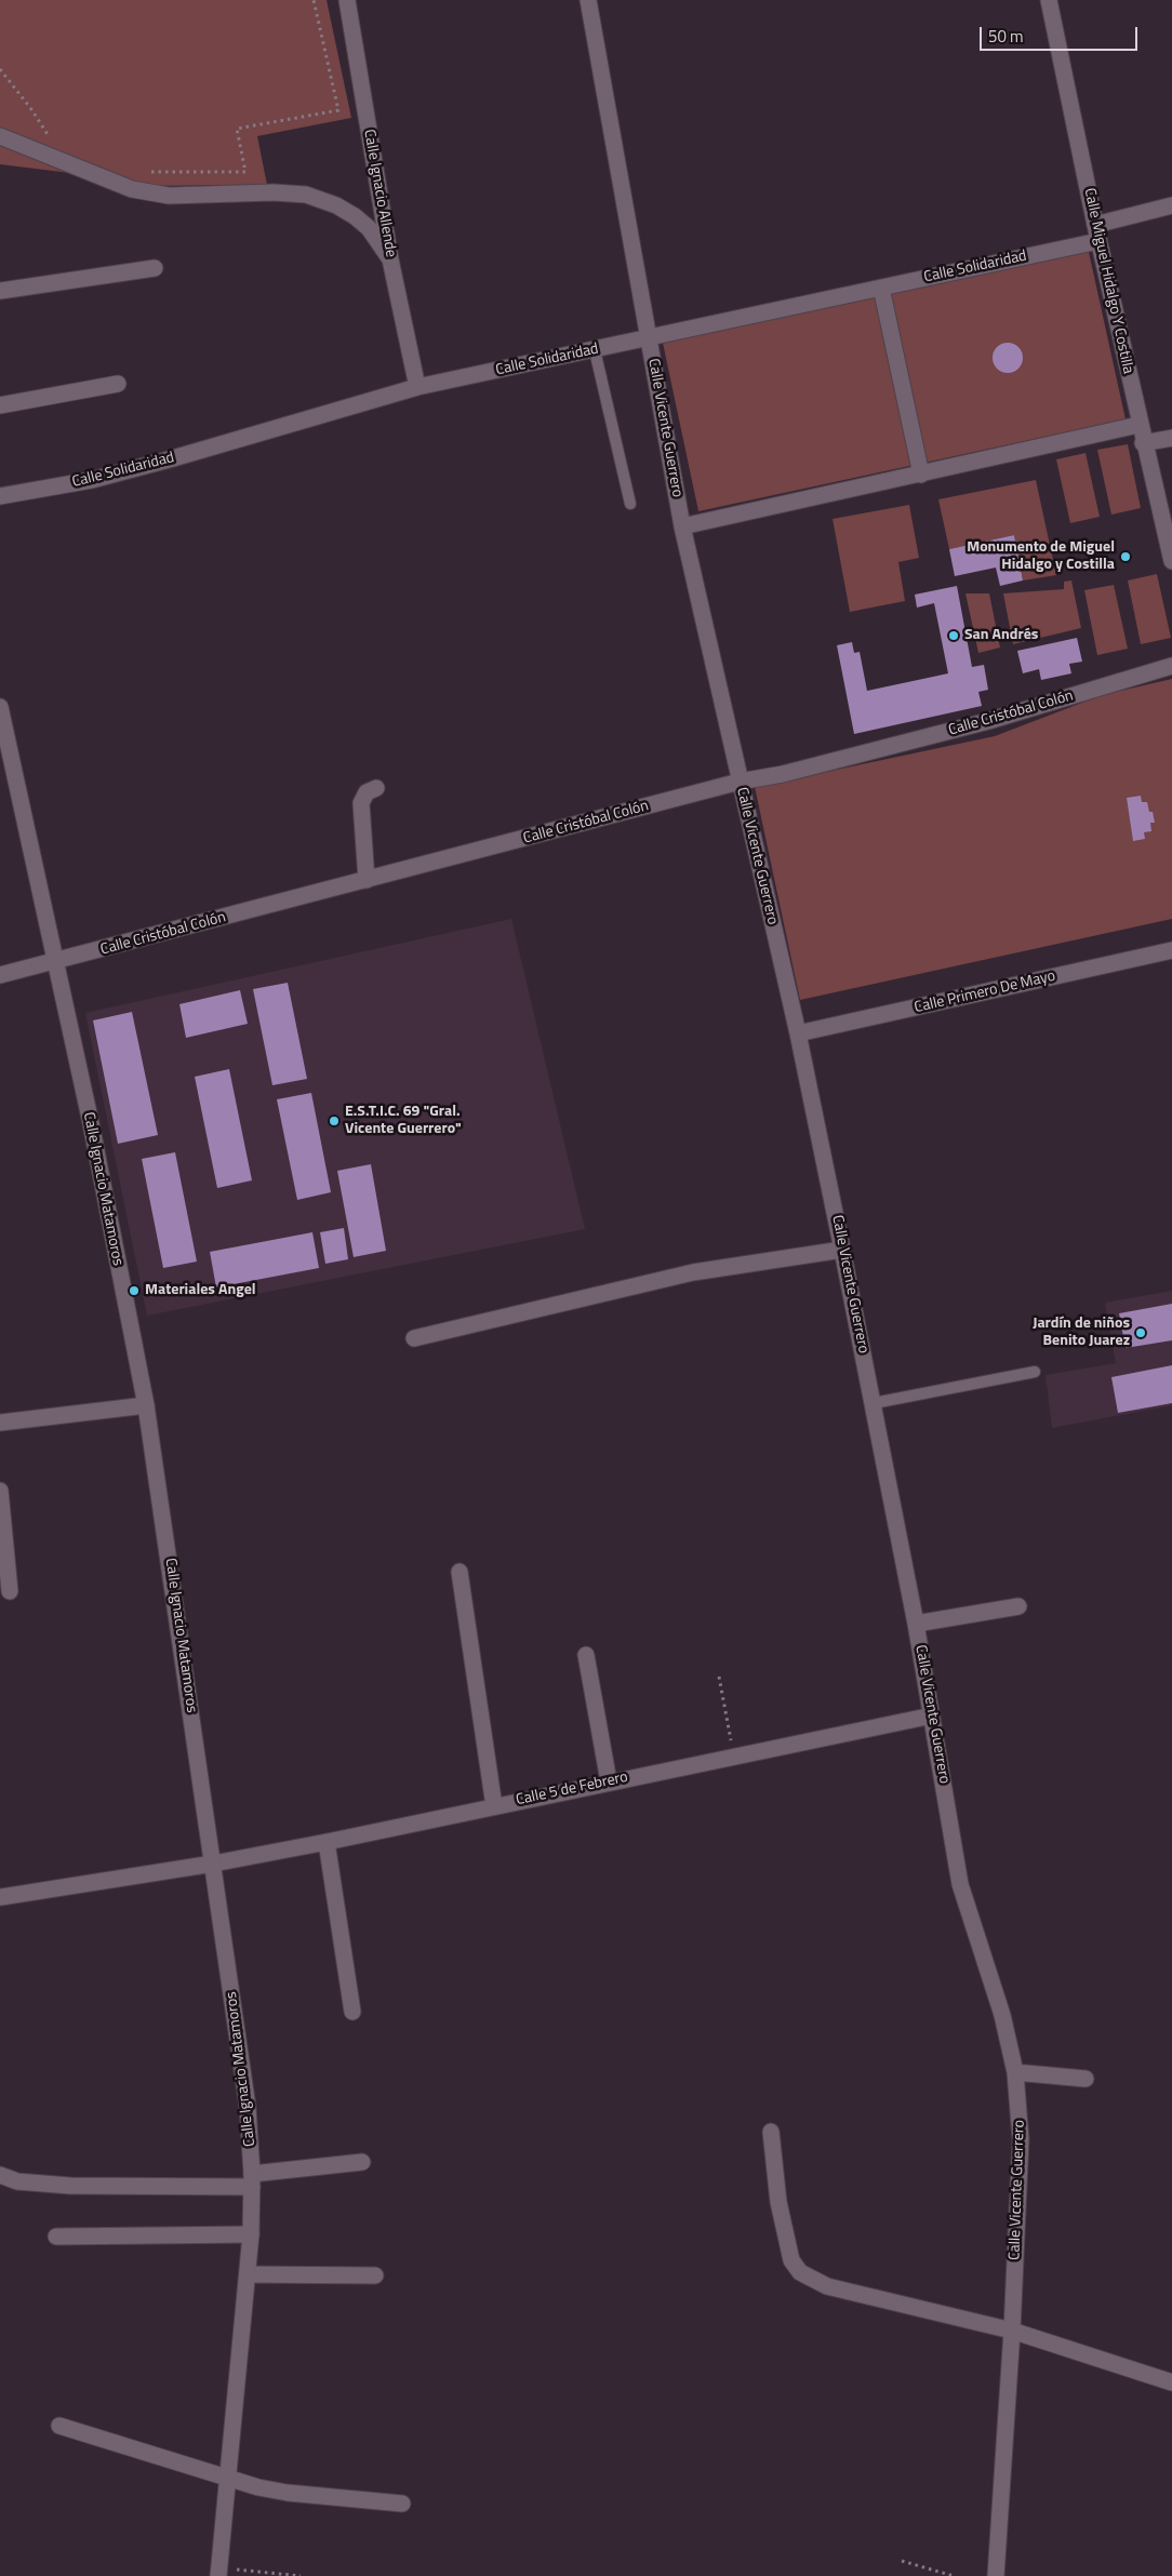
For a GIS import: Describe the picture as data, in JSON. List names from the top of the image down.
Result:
{
  "streets": {
    "street": [
      "Calle Ignacio Allende",
      "Calle Solidaridad",
      "Calle Miguel Hidalgo Y Costilla",
      "Calle Vicente Guerrero",
      "Calle Cristóbal Colón",
      "Calle Primero De Mayo",
      "Calle Ignacio Matamoros",
      "Calle 5 de Febrero"
    ]
  },
  "crossings": [
    ["Calle Ignacio Allende", "Calle Solidaridad"],
    ["Calle Solidaridad", "Calle Miguel Hidalgo Y Costilla"],
    ["Calle Solidaridad", "Calle Vicente Guerrero"],
    ["Calle Vicente Guerrero", "Calle Cristóbal Colón"],
    ["Calle Vicente Guerrero", "Calle Primero De Mayo"],
    ["Calle Vicente Guerrero", "Calle 5 de Febrero"],
    ["Calle Cristóbal Colón", "Calle Ignacio Matamoros"],
    ["Calle Ignacio Matamoros", "Calle 5 de Febrero"]
  ],
  "places": [
    "Monumento de Miguel Hidalgo y Costilla",
    "San Andrés",
    "E.S.T.I.C. 69 \"Gral. Vicente Guerrero\"",
    "Materiales Angel",
    "Jardín de niños Benito Juarez"
  ],
  "scale_bar": "50 m"
}
